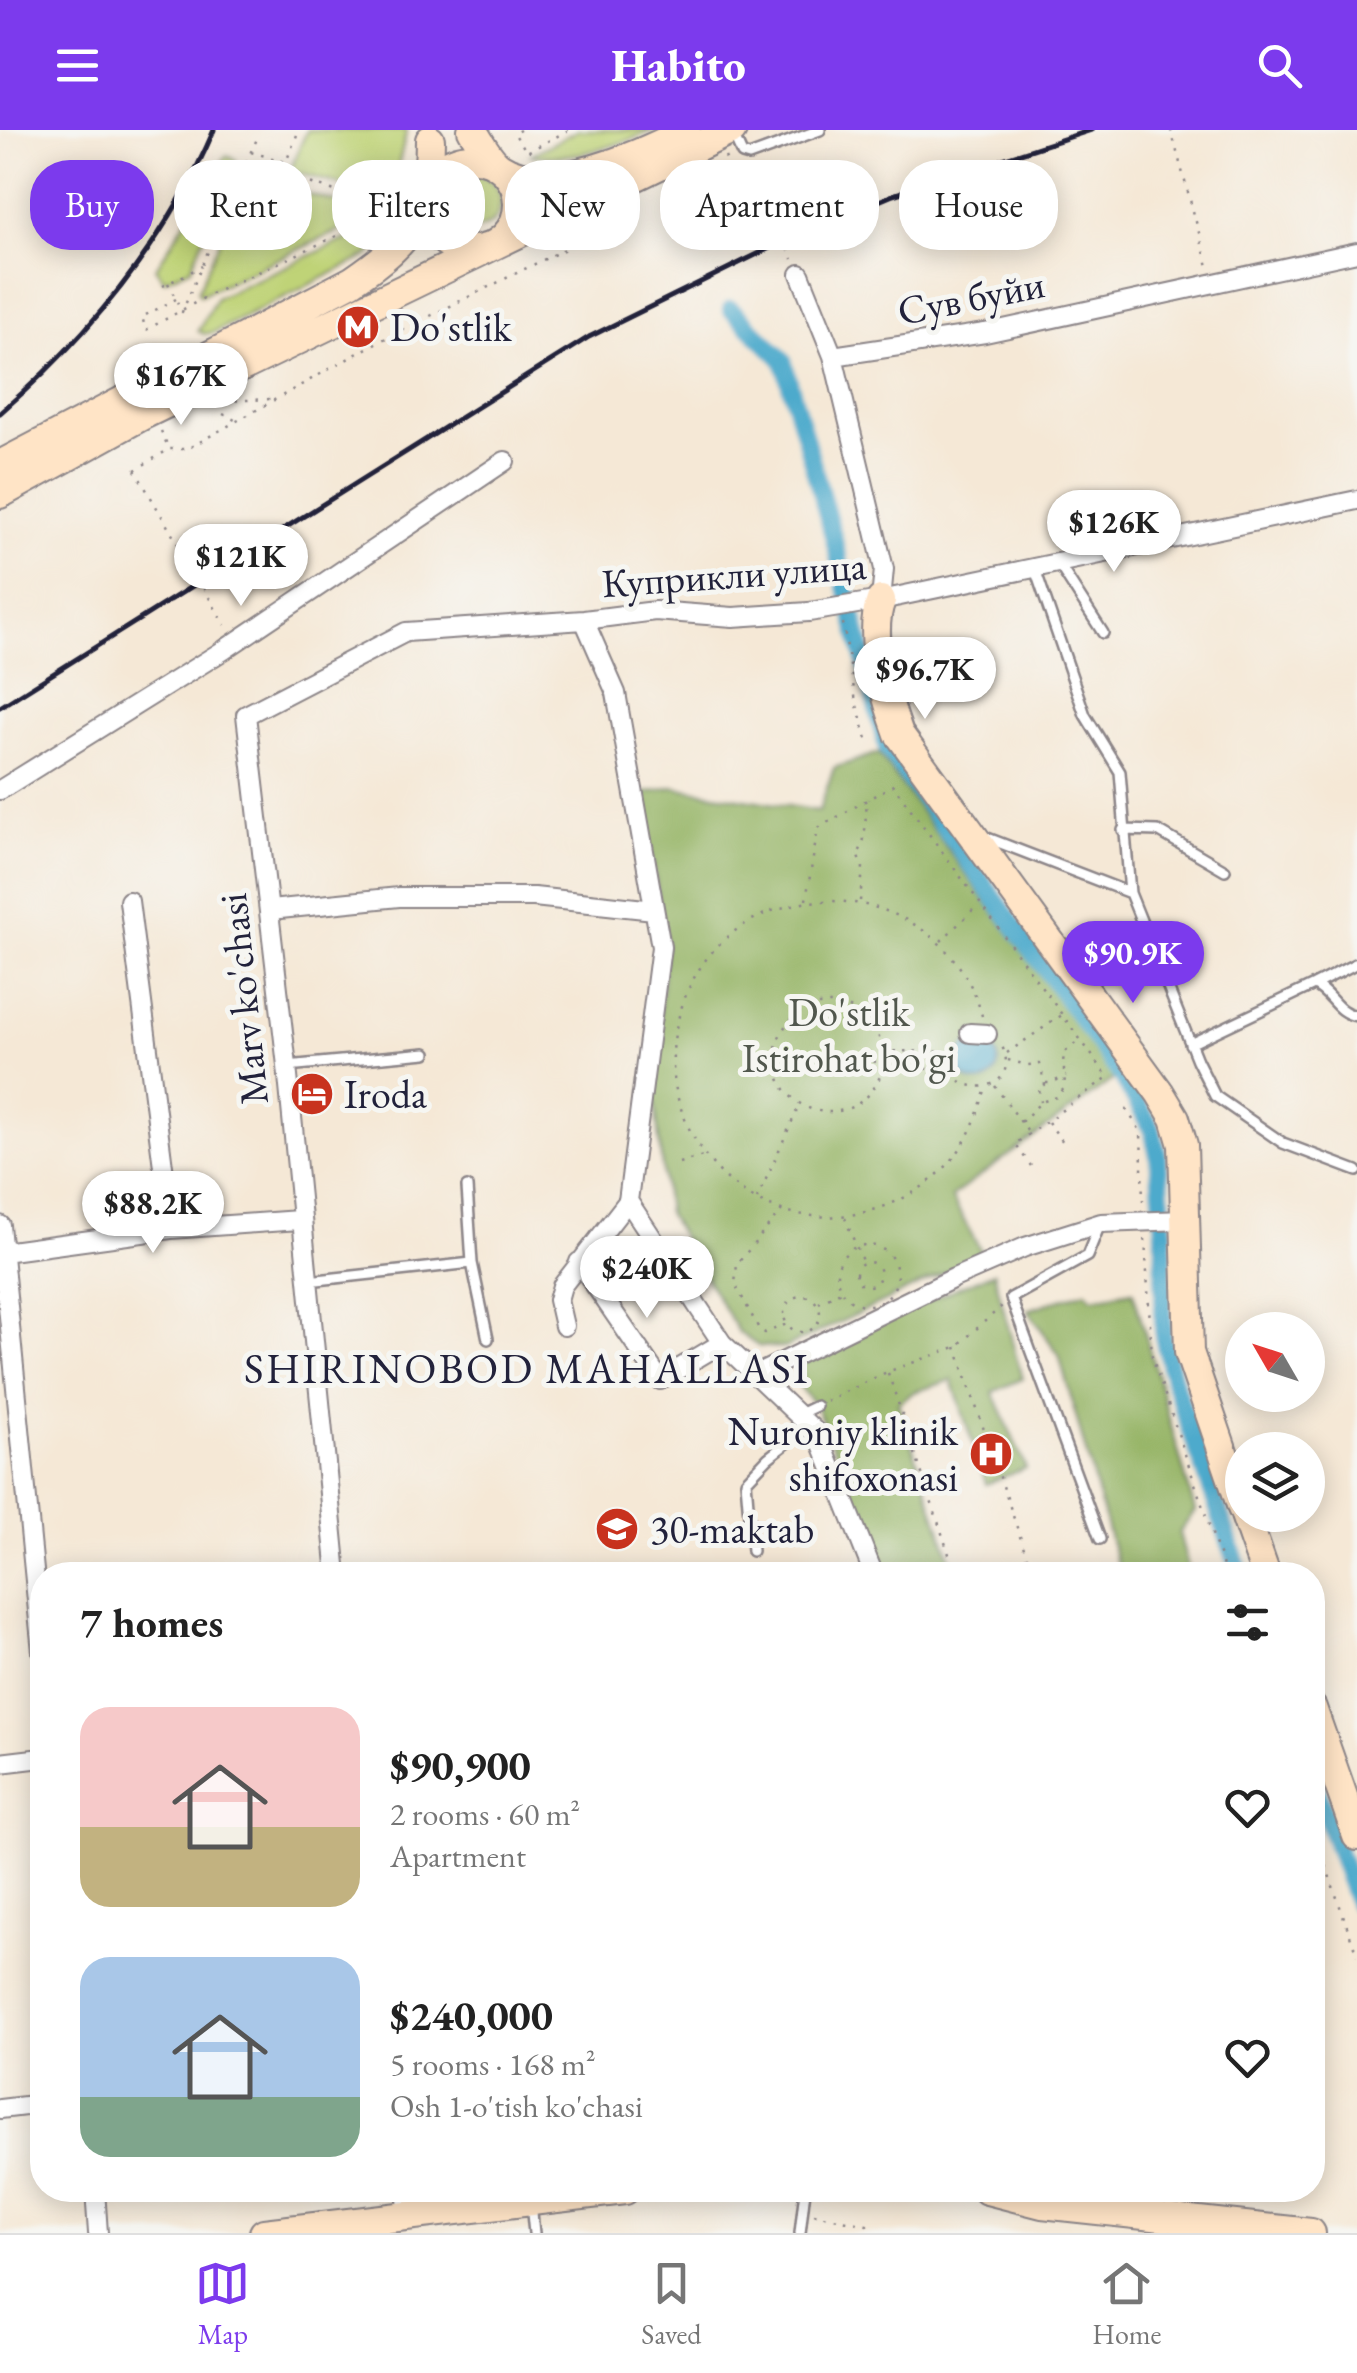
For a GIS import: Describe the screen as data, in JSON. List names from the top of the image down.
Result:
{
  "streets": {
    "street": ["Сув буйи", "Куприкли улица", "Marv ko'chasi"]
  },
  "crossings": [
    ["Куприкли улица", "Marv ko'chasi"]
  ],
  "districts": ["SHIRINOBOD MAHALLASI"],
  "parks": ["Do'stlik Istirohat bo'gi"],
  "places": {
    "metro station": ["Do'stlik"],
    "hotel": ["Iroda"],
    "hospital": ["Nuroniy klinik shifoxonasi"],
    "school or university": ["30-maktab"]
  },
  "north": "top left",
  "page": {
    "header": "Habito",
    "chip": [
      "Buy",
      "Rent",
      "Filters",
      "New",
      "Apartment",
      "House"
    ],
    "price": [
      "$167K",
      "$126K",
      "$121K",
      "$96.7K",
      "$90.9K",
      "$88.2K",
      "$240K"
    ],
    "heading": "7 homes",
    "list": [
      {
        "name": "$90,900",
        "note": "2 rooms · 60 m² · Apartment"
      },
      {
        "name": "$240,000",
        "note": "5 rooms · 168 m² · Osh 1-o'tish ko'chasi"
      }
    ],
    "tabs": ["Map", "Saved", "Home"]
  }
}
